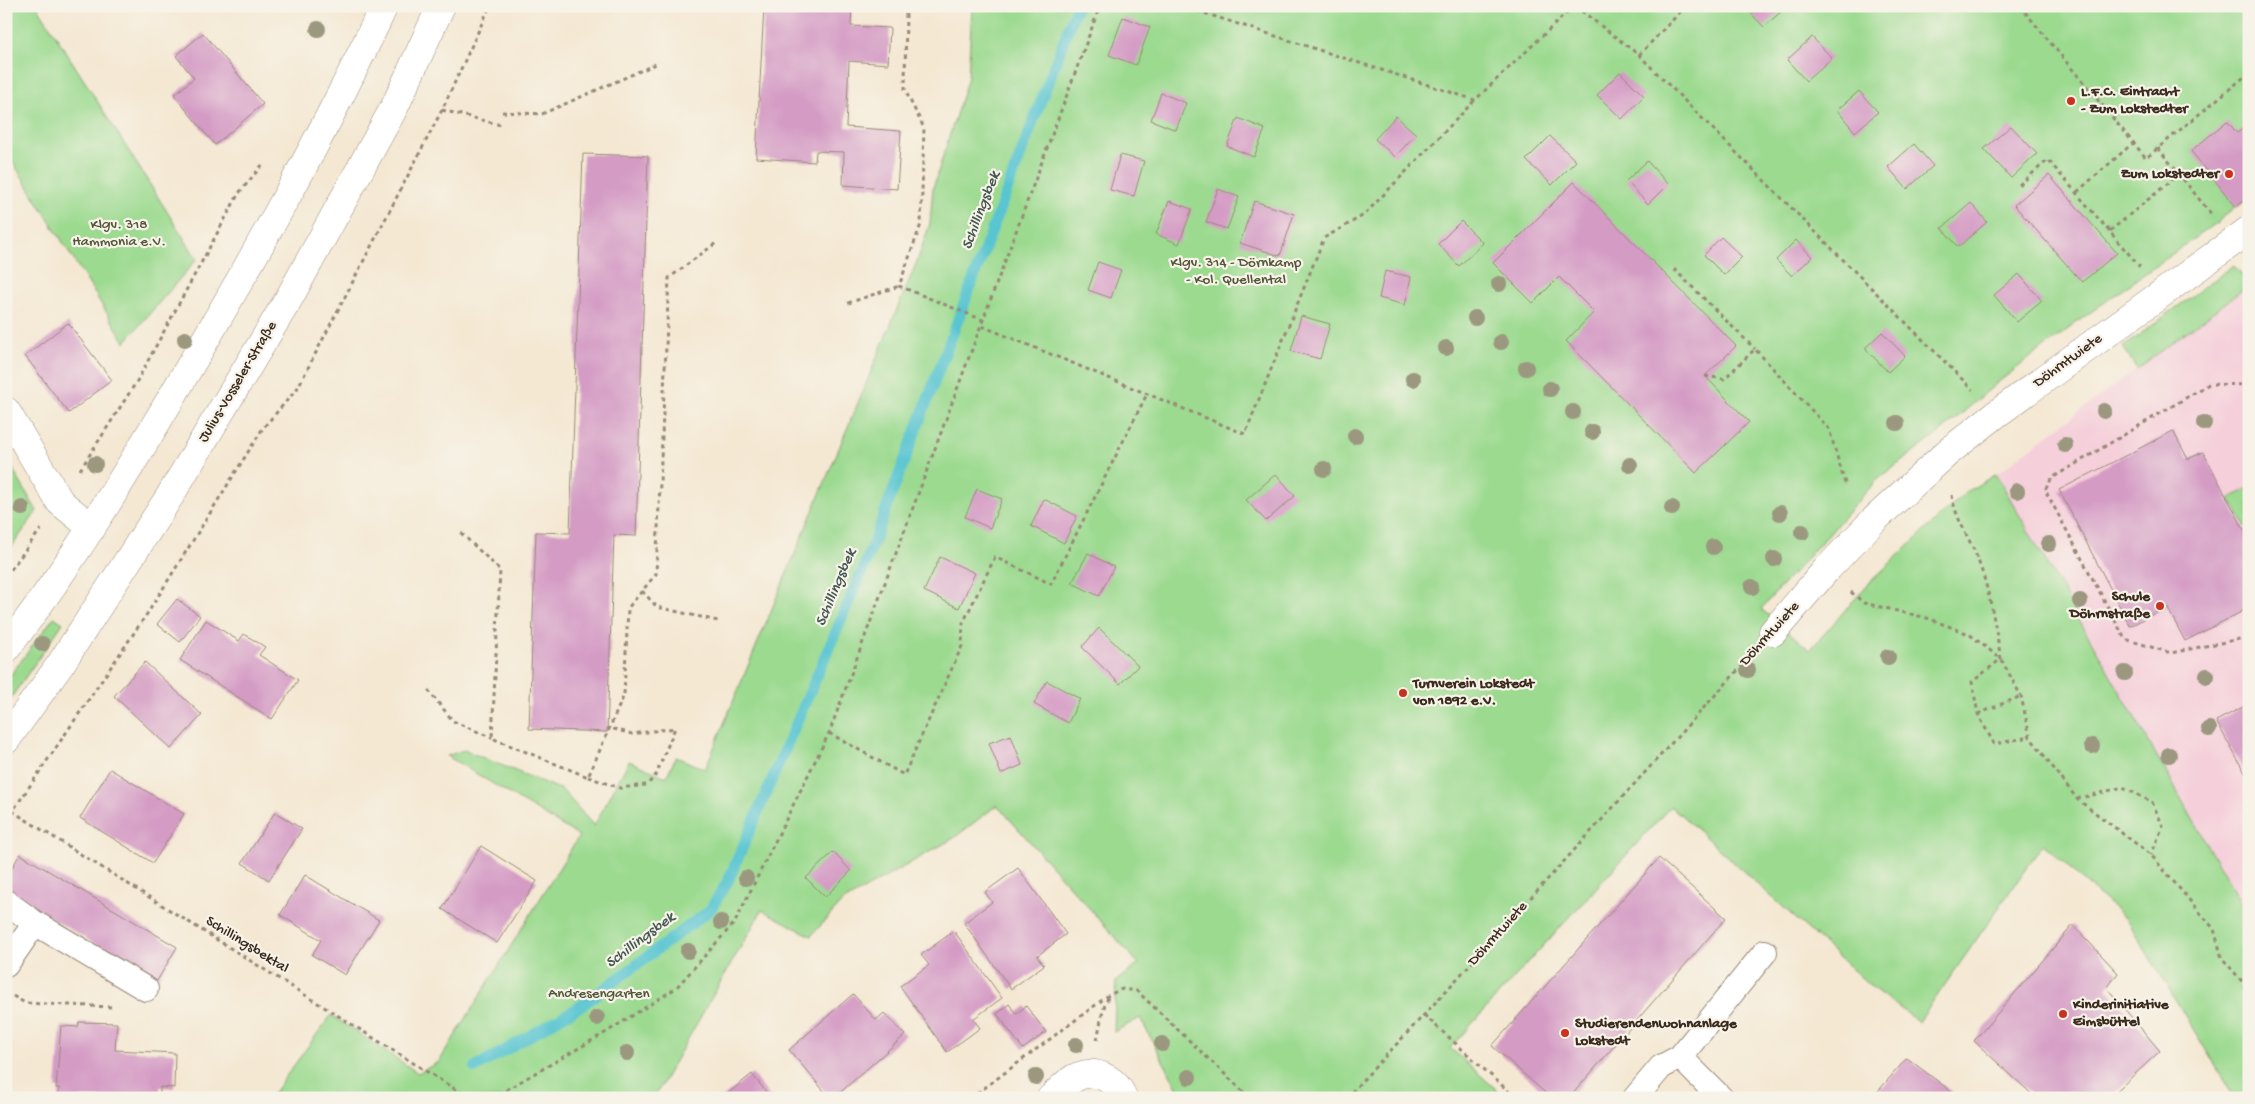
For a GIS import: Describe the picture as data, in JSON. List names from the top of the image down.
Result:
{
  "streets": {
    "main road": ["Döhrntwiete", "Julius-Vosseler-Straße"],
    "path": ["Schillingsbektal"]
  },
  "water": ["Schillingsbek"],
  "parks": ["Klgv. 318 Hammonia e.V.", "Klgv. 314 - Dörnkamp - Kol. Quellental", "Andresengarten"],
  "places": [
    "L.F.C. Eintracht - Zum Lokstedter",
    "Zum Lokstedter",
    "Schule Döhrnstraße",
    "Turnverein Lokstedt von 1892 e.V.",
    "Kinderinitiative Eimsbüttel",
    "Studierendenwohnanlage Lokstedt"
  ]
}
